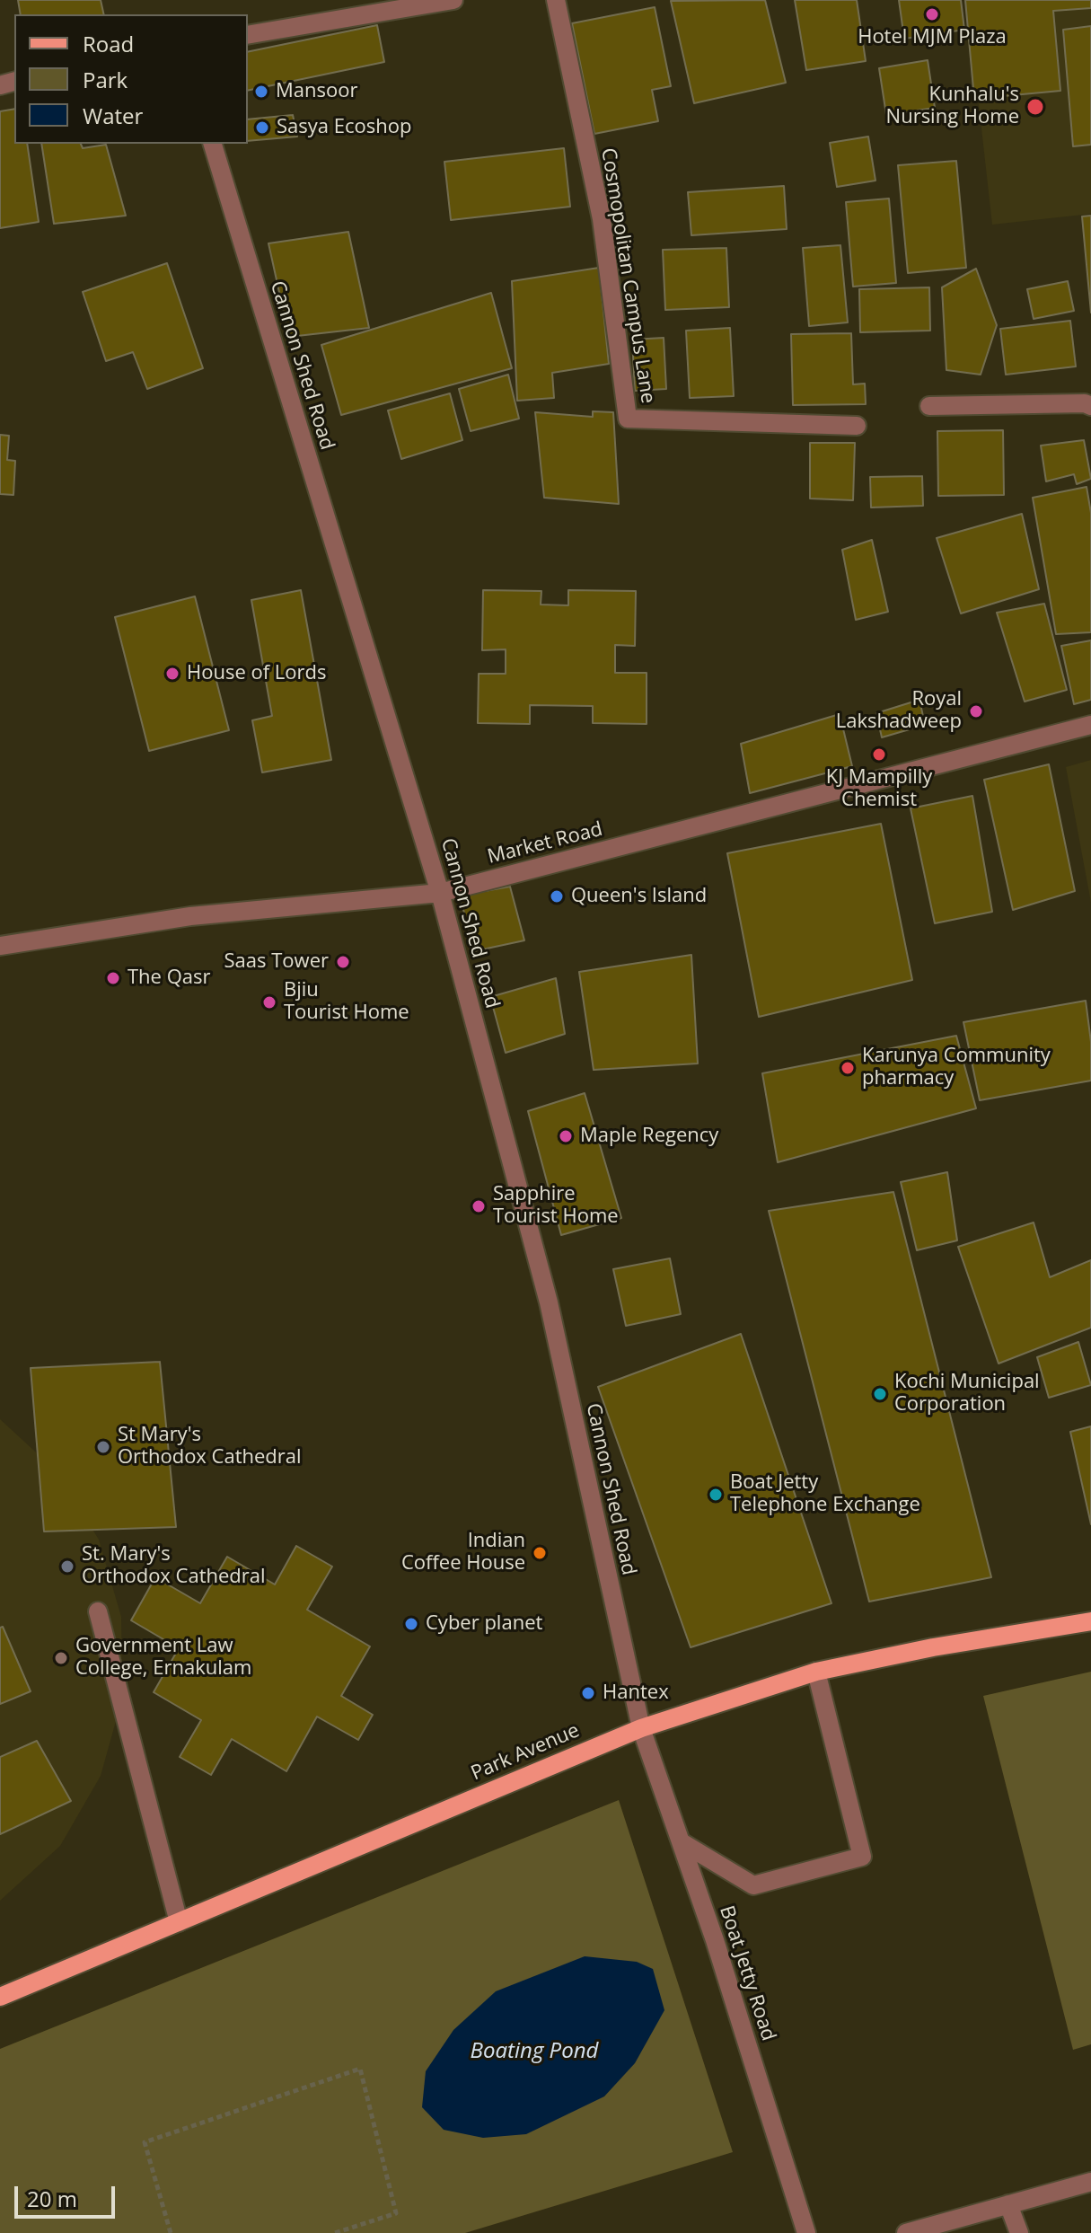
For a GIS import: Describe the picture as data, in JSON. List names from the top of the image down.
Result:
{
  "streets": {
    "main road": ["Park Avenue"],
    "street": [
      "Cosmopolitan Campus Lane",
      "Cannon Shed Road",
      "Market Road",
      "Boat Jetty Road"
    ]
  },
  "crossings": [
    ["Cannon Shed Road", "Market Road"],
    ["Cannon Shed Road", "Park Avenue"],
    ["Cannon Shed Road", "Boat Jetty Road"],
    ["Park Avenue", "Boat Jetty Road"]
  ],
  "water": ["Boating Pond"],
  "places": [
    "Hotel MJM Plaza",
    "Mansoor",
    "Kunhalu's Nursing Home",
    "Sasya Ecoshop",
    "House of Lords",
    "Royal Lakshadweep",
    "KJ Mampilly Chemist",
    "Queen's Island",
    "Saas Tower",
    "The Qasr",
    "Bjiu Tourist Home",
    "Karunya Community pharmacy",
    "Maple Regency",
    "Sapphire Tourist Home",
    "Kochi Municipal Corporation",
    "St Mary's Orthodox Cathedral",
    "Boat Jetty Telephone Exchange",
    "Indian Coffee House",
    "St. Mary's Orthodox Cathedral",
    "Cyber planet",
    "Government Law College, Ernakulam",
    "Hantex"
  ],
  "legend": ["Road", "Park", "Water"],
  "scale_bar": "20 m"
}
